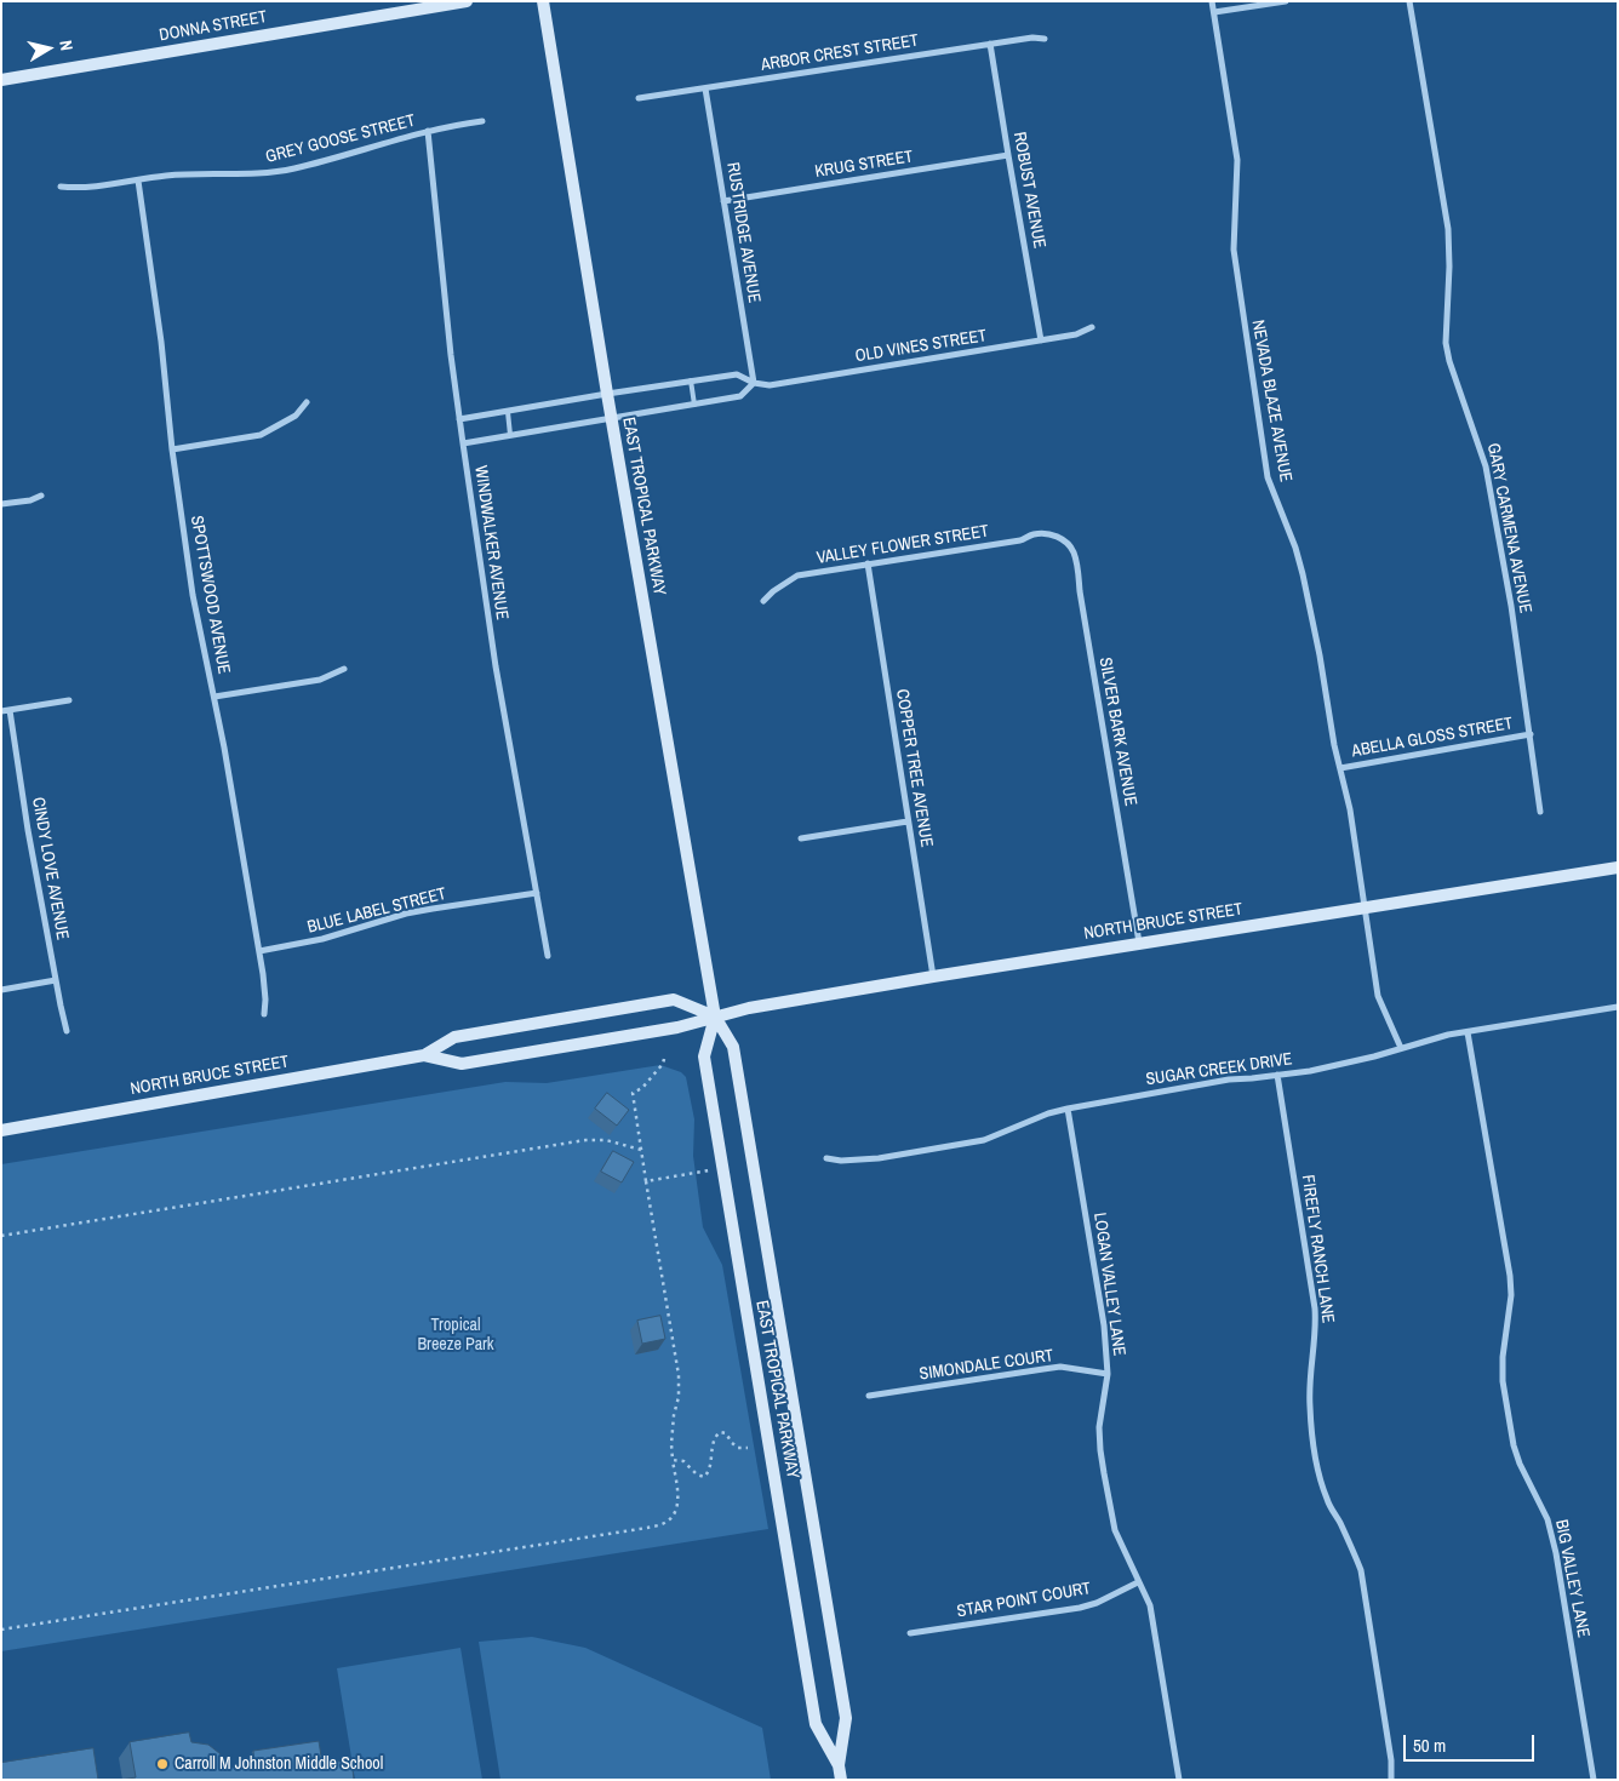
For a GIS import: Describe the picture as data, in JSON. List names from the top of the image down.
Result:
{
  "streets": {
    "main road": ["DONNA STREET", "EAST TROPICAL PARKWAY", "NORTH BRUCE STREET"],
    "street": [
      "ARBOR CREST STREET",
      "GREY GOOSE STREET",
      "KRUG STREET",
      "ROBUST AVENUE",
      "RUSTRIDGE AVENUE",
      "OLD VINES STREET",
      "NEVADA BLAZE AVENUE",
      "GARY CARMENA AVENUE",
      "WINDWALKER AVENUE",
      "VALLEY FLOWER STREET",
      "SPOTTSWOOD AVENUE",
      "SILVER BARK AVENUE",
      "ABELLA GLOSS STREET",
      "COPPER TREE AVENUE",
      "CINDY LOVE AVENUE",
      "BLUE LABEL STREET",
      "SUGAR CREEK DRIVE",
      "FIREFLY RANCH LANE",
      "LOGAN VALLEY LANE",
      "SIMONDALE COURT",
      "BIG VALLEY LANE",
      "STAR POINT COURT"
    ]
  },
  "crossings": [
    ["ARBOR CREST STREET", "ROBUST AVENUE"],
    ["ARBOR CREST STREET", "RUSTRIDGE AVENUE"],
    ["GREY GOOSE STREET", "WINDWALKER AVENUE"],
    ["GREY GOOSE STREET", "SPOTTSWOOD AVENUE"],
    ["KRUG STREET", "ROBUST AVENUE"],
    ["KRUG STREET", "RUSTRIDGE AVENUE"],
    ["ROBUST AVENUE", "OLD VINES STREET"],
    ["RUSTRIDGE AVENUE", "OLD VINES STREET"],
    ["OLD VINES STREET", "EAST TROPICAL PARKWAY"],
    ["OLD VINES STREET", "WINDWALKER AVENUE"],
    ["NEVADA BLAZE AVENUE", "ABELLA GLOSS STREET"],
    ["NEVADA BLAZE AVENUE", "NORTH BRUCE STREET"],
    ["NEVADA BLAZE AVENUE", "SUGAR CREEK DRIVE"],
    ["EAST TROPICAL PARKWAY", "NORTH BRUCE STREET"],
    ["GARY CARMENA AVENUE", "ABELLA GLOSS STREET"],
    ["WINDWALKER AVENUE", "BLUE LABEL STREET"],
    ["VALLEY FLOWER STREET", "SILVER BARK AVENUE"],
    ["VALLEY FLOWER STREET", "COPPER TREE AVENUE"],
    ["SPOTTSWOOD AVENUE", "BLUE LABEL STREET"],
    ["SILVER BARK AVENUE", "NORTH BRUCE STREET"],
    ["COPPER TREE AVENUE", "NORTH BRUCE STREET"],
    ["SUGAR CREEK DRIVE", "FIREFLY RANCH LANE"],
    ["SUGAR CREEK DRIVE", "LOGAN VALLEY LANE"],
    ["SUGAR CREEK DRIVE", "BIG VALLEY LANE"],
    ["LOGAN VALLEY LANE", "SIMONDALE COURT"],
    ["LOGAN VALLEY LANE", "STAR POINT COURT"]
  ],
  "parks": ["Tropical Breeze Park"],
  "places": ["Carroll M Johnston Middle School"],
  "scale_bar": "50 m",
  "north": "right"
}
